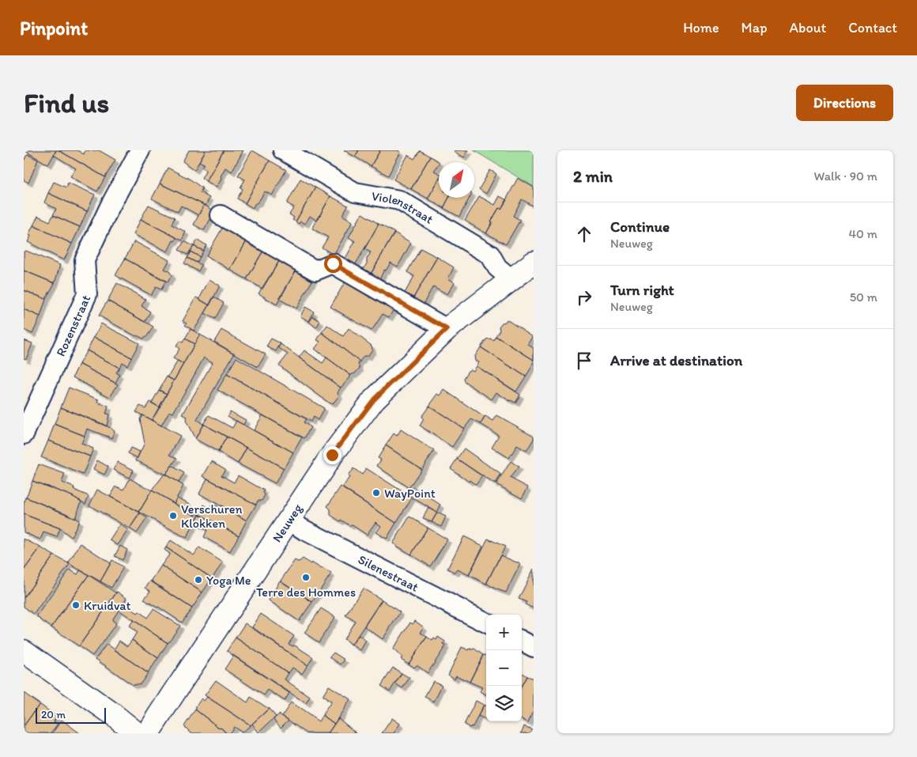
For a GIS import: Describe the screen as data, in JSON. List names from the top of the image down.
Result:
{
  "streets": {
    "street": [
      "Violenstraat",
      "Rozenstraat",
      "Neuweg",
      "Silenestraat"
    ]
  },
  "crossings": [
    ["Violenstraat", "Neuweg"],
    ["Neuweg", "Silenestraat"]
  ],
  "places": [
    "WayPoint",
    "Verschuren Klokken",
    "Terre des Hommes",
    "Yoga Me",
    "Kruidvat"
  ],
  "scale_bar": "20 m",
  "north": "top right",
  "page": {
    "header": "Pinpoint",
    "nav": [
      "Home",
      "Map",
      "About",
      "Contact"
    ],
    "buttons": "Directions",
    "title": "Find us",
    "heading": ["2 min", "Walk · 90 m"],
    "list": [
      ["Continue", "Neuweg", "40 m"],
      ["Turn right", "Neuweg", "50 m"],
      "Arrive at destination"
    ],
    "map_buttons": ["+", "−"],
    "scale": "20 m"
  }
}
